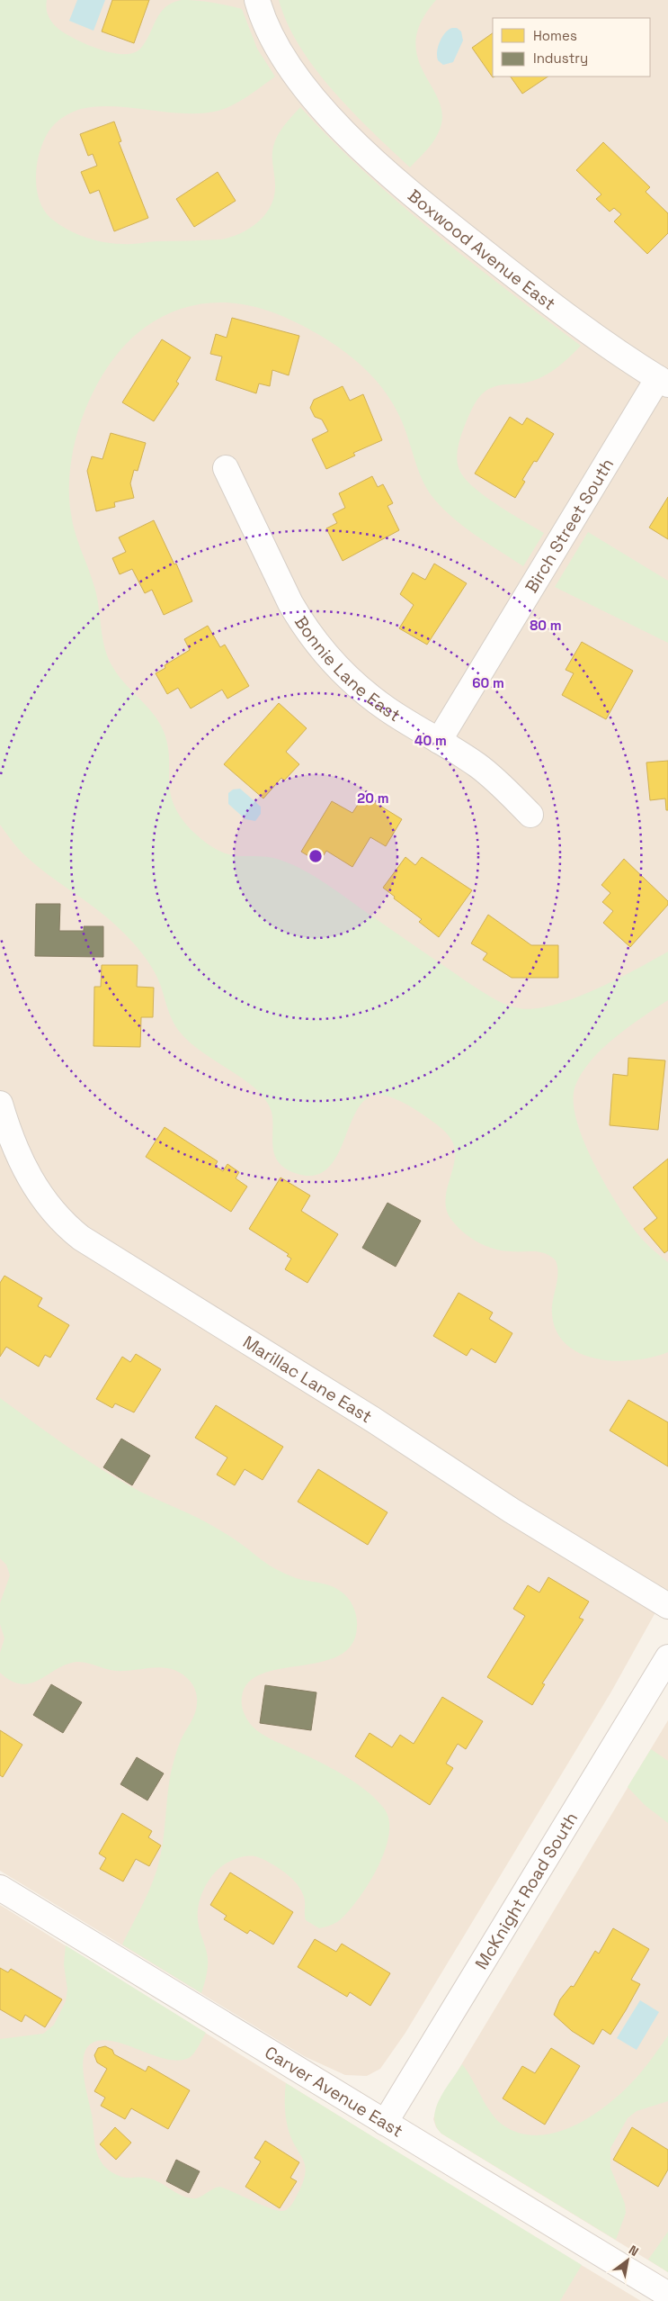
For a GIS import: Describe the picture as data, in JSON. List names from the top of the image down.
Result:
{
  "streets": {
    "street": [
      "Boxwood Avenue East",
      "Birch Street South",
      "Bonnie Lane East",
      "Marillac Lane East",
      "McKnight Road South",
      "Carver Avenue East"
    ]
  },
  "crossings": [
    ["Boxwood Avenue East", "Birch Street South"],
    ["Birch Street South", "Bonnie Lane East"],
    ["McKnight Road South", "Carver Avenue East"]
  ],
  "legend": ["Homes", "Industry"],
  "north": "top right",
  "rings": [
    "80 m",
    "60 m",
    "40 m",
    "20 m"
  ]
}
